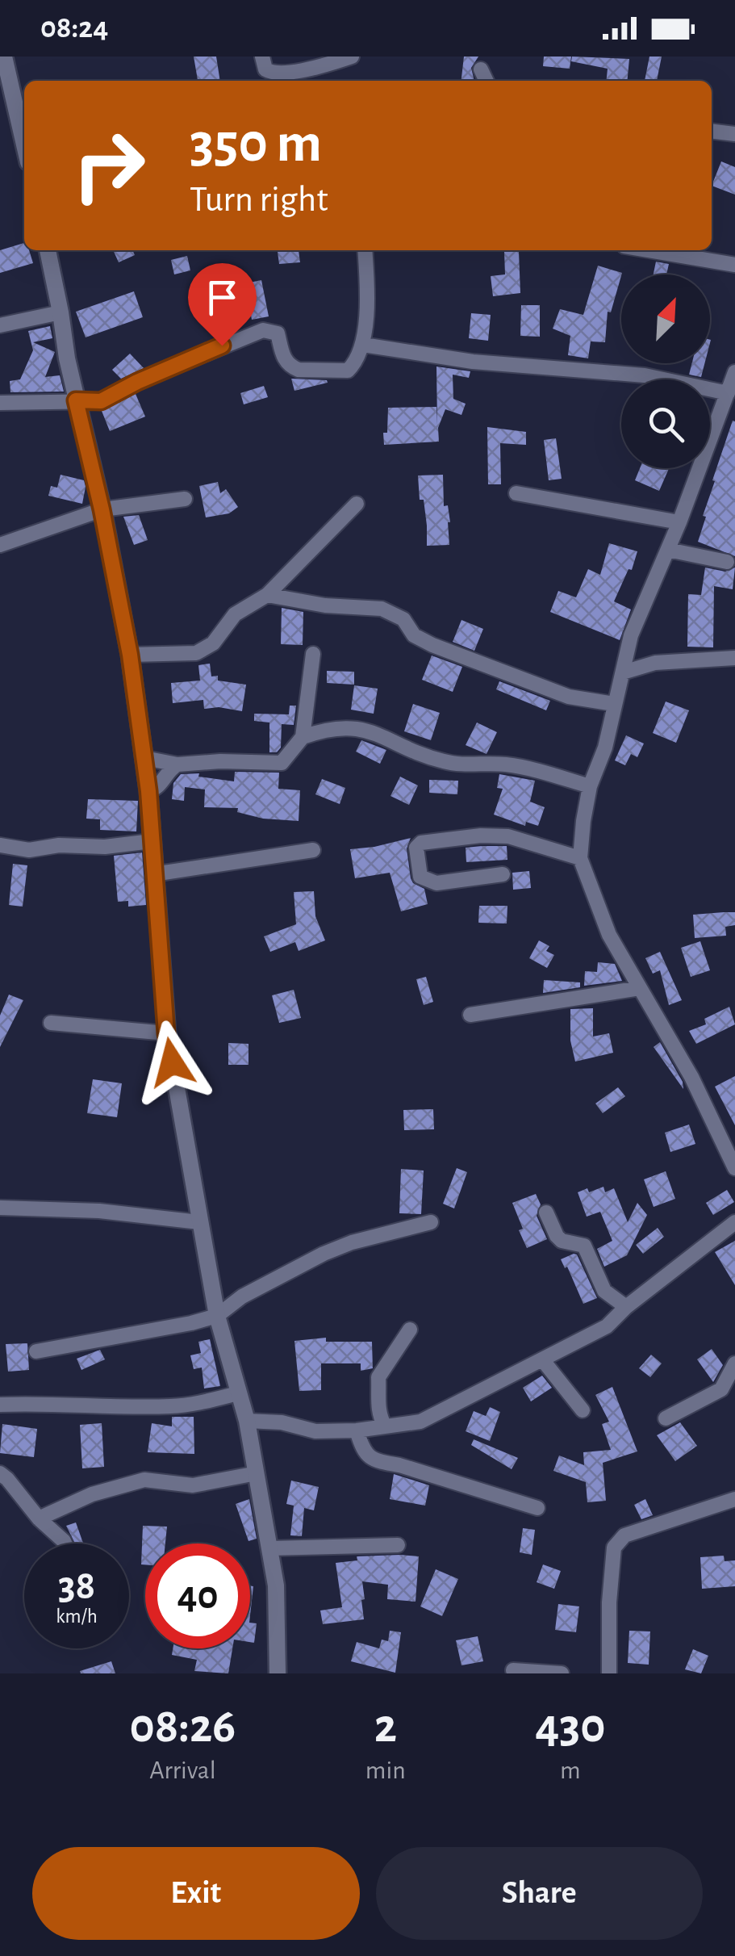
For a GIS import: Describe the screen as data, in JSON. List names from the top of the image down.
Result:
{
  "north": "top right",
  "page": {
    "status": "08:24",
    "turn": ["350 m", "Turn right"],
    "speed": "38 km/h",
    "limit": "40",
    "eta": [
      "08:26",
      "Arrival",
      "2",
      "min",
      "430",
      "m"
    ],
    "buttons": ["Exit", "Share"]
  }
}
